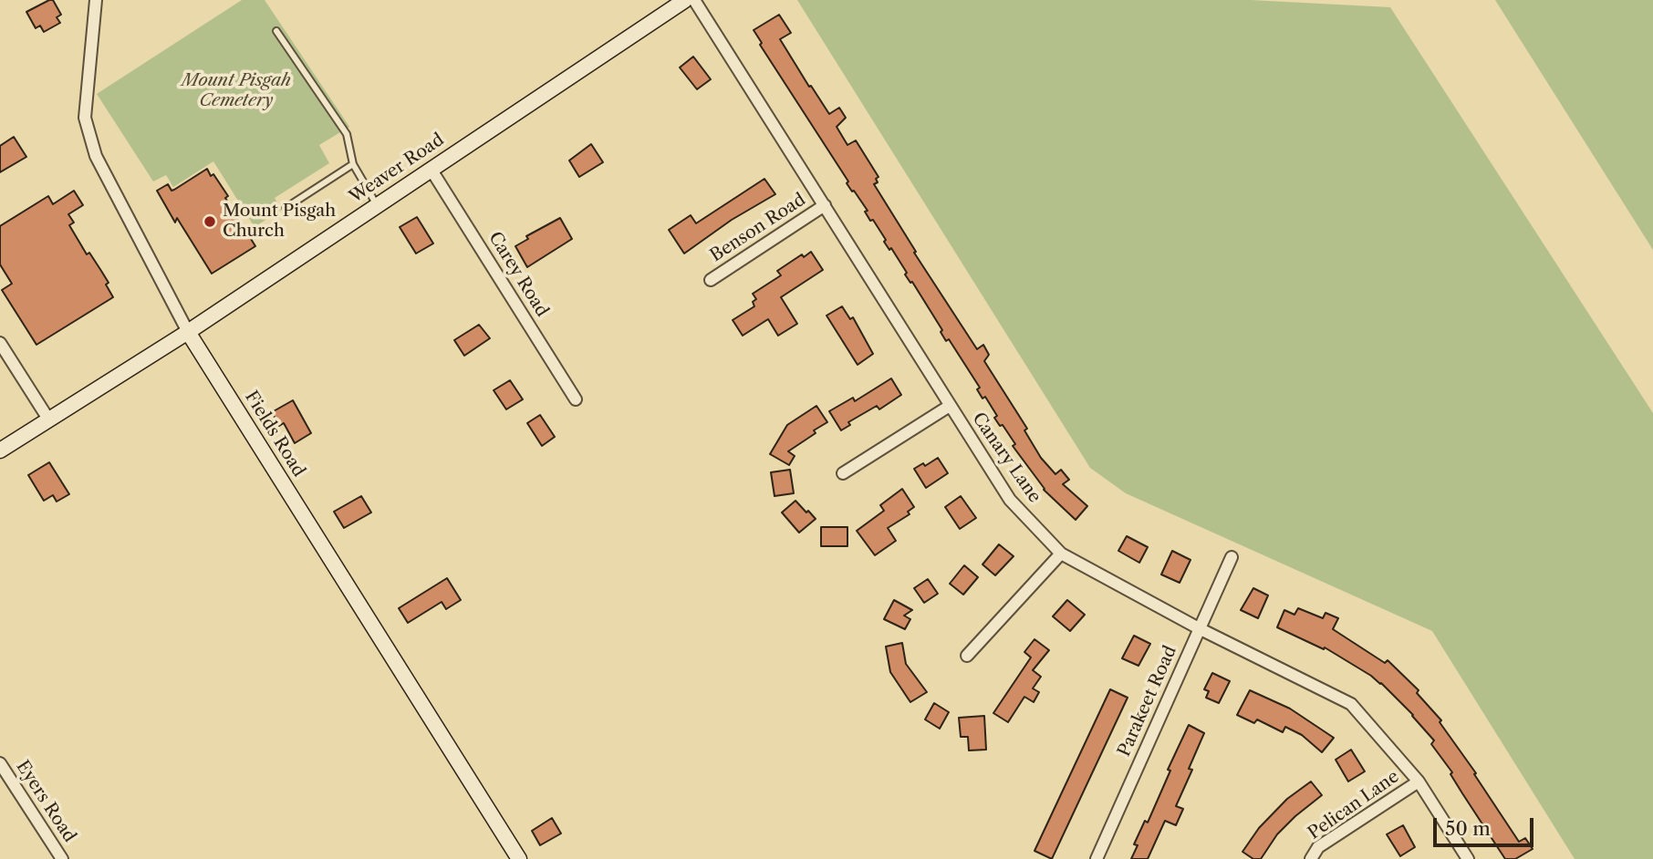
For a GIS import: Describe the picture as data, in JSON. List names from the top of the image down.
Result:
{
  "streets": {
    "main road": ["Weaver Road", "Fields Road"],
    "street": [
      "Benson Road",
      "Carey Road",
      "Canary Lane",
      "Parakeet Road",
      "Eyers Road",
      "Pelican Lane"
    ]
  },
  "crossings": [
    ["Weaver Road", "Carey Road"],
    ["Weaver Road", "Fields Road"],
    ["Benson Road", "Canary Lane"],
    ["Canary Lane", "Parakeet Road"],
    ["Canary Lane", "Pelican Lane"]
  ],
  "parks": ["Mount Pisgah Cemetery"],
  "places": ["Mount Pisgah Church"],
  "scale_bar": "50 m"
}
